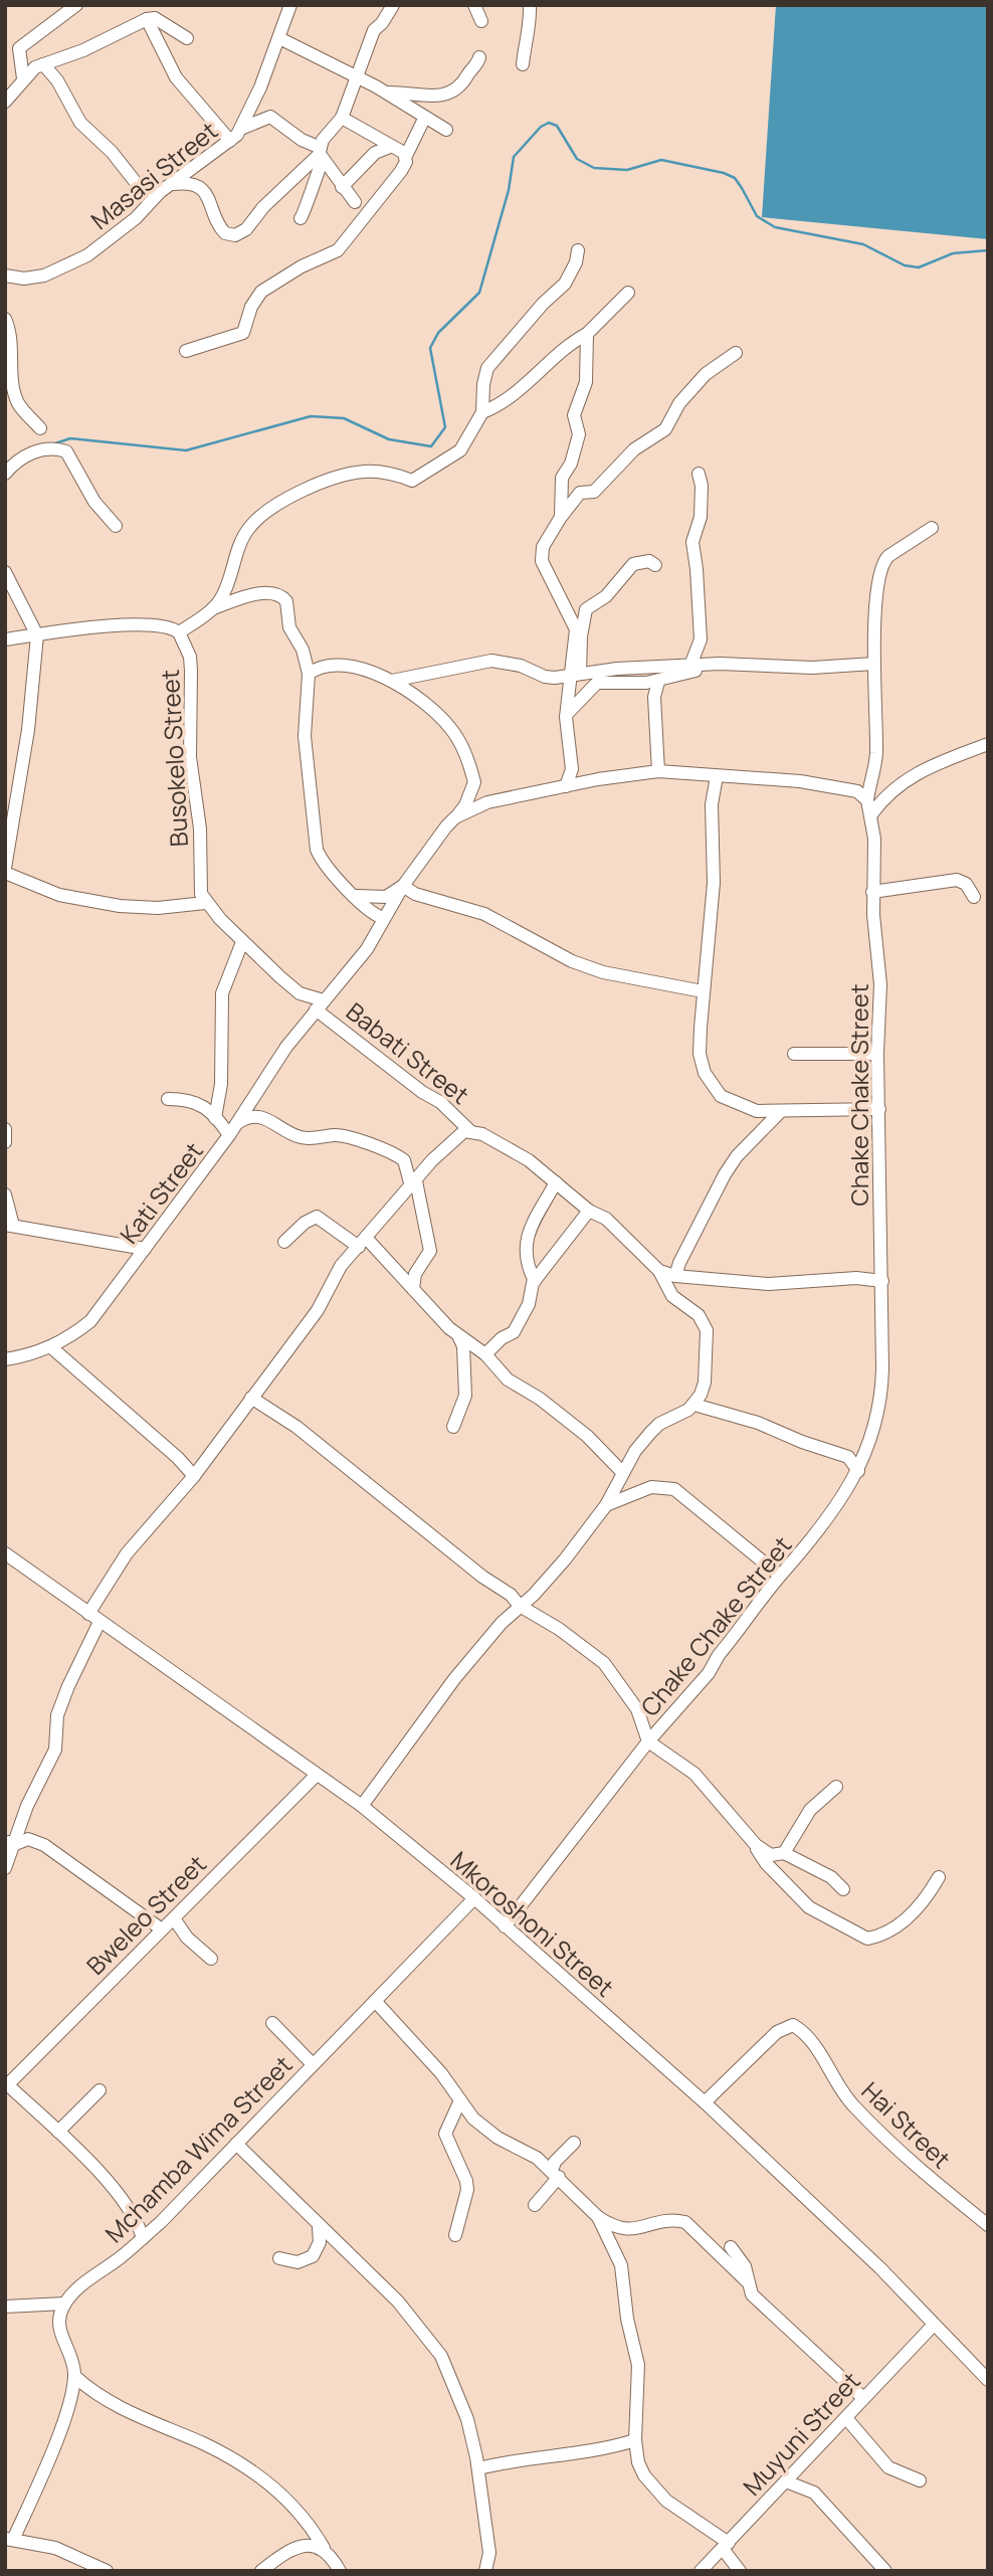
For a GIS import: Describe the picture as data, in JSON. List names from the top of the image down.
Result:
{
  "streets": {
    "street": [
      "Masasi Street",
      "Busokelo Street",
      "Babati Street",
      "Chake Chake Street",
      "Kati Street",
      "Bweleo Street",
      "Mkoroshoni Street",
      "Hai Street",
      "Mchamba Wima Street",
      "Muyuni Street"
    ]
  },
  "crossings": [
    ["Babati Street", "Kati Street"],
    ["Chake Chake Street", "Mkoroshoni Street"],
    ["Bweleo Street", "Mkoroshoni Street"],
    ["Mkoroshoni Street", "Hai Street"],
    ["Mkoroshoni Street", "Mchamba Wima Street"],
    ["Mkoroshoni Street", "Muyuni Street"]
  ]
}
